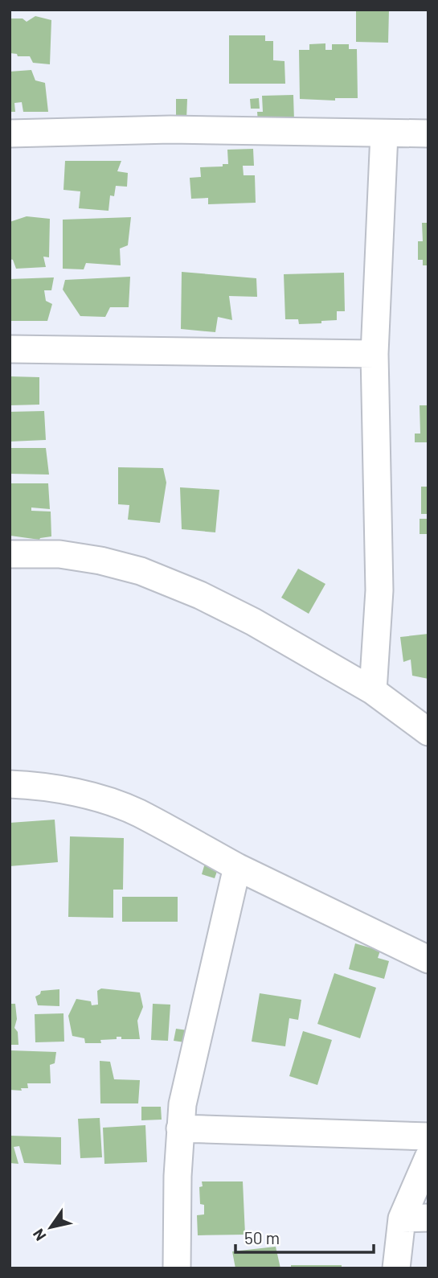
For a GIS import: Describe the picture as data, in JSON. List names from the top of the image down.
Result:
{
  "scale_bar": "50 m",
  "north": "bottom left"
}
